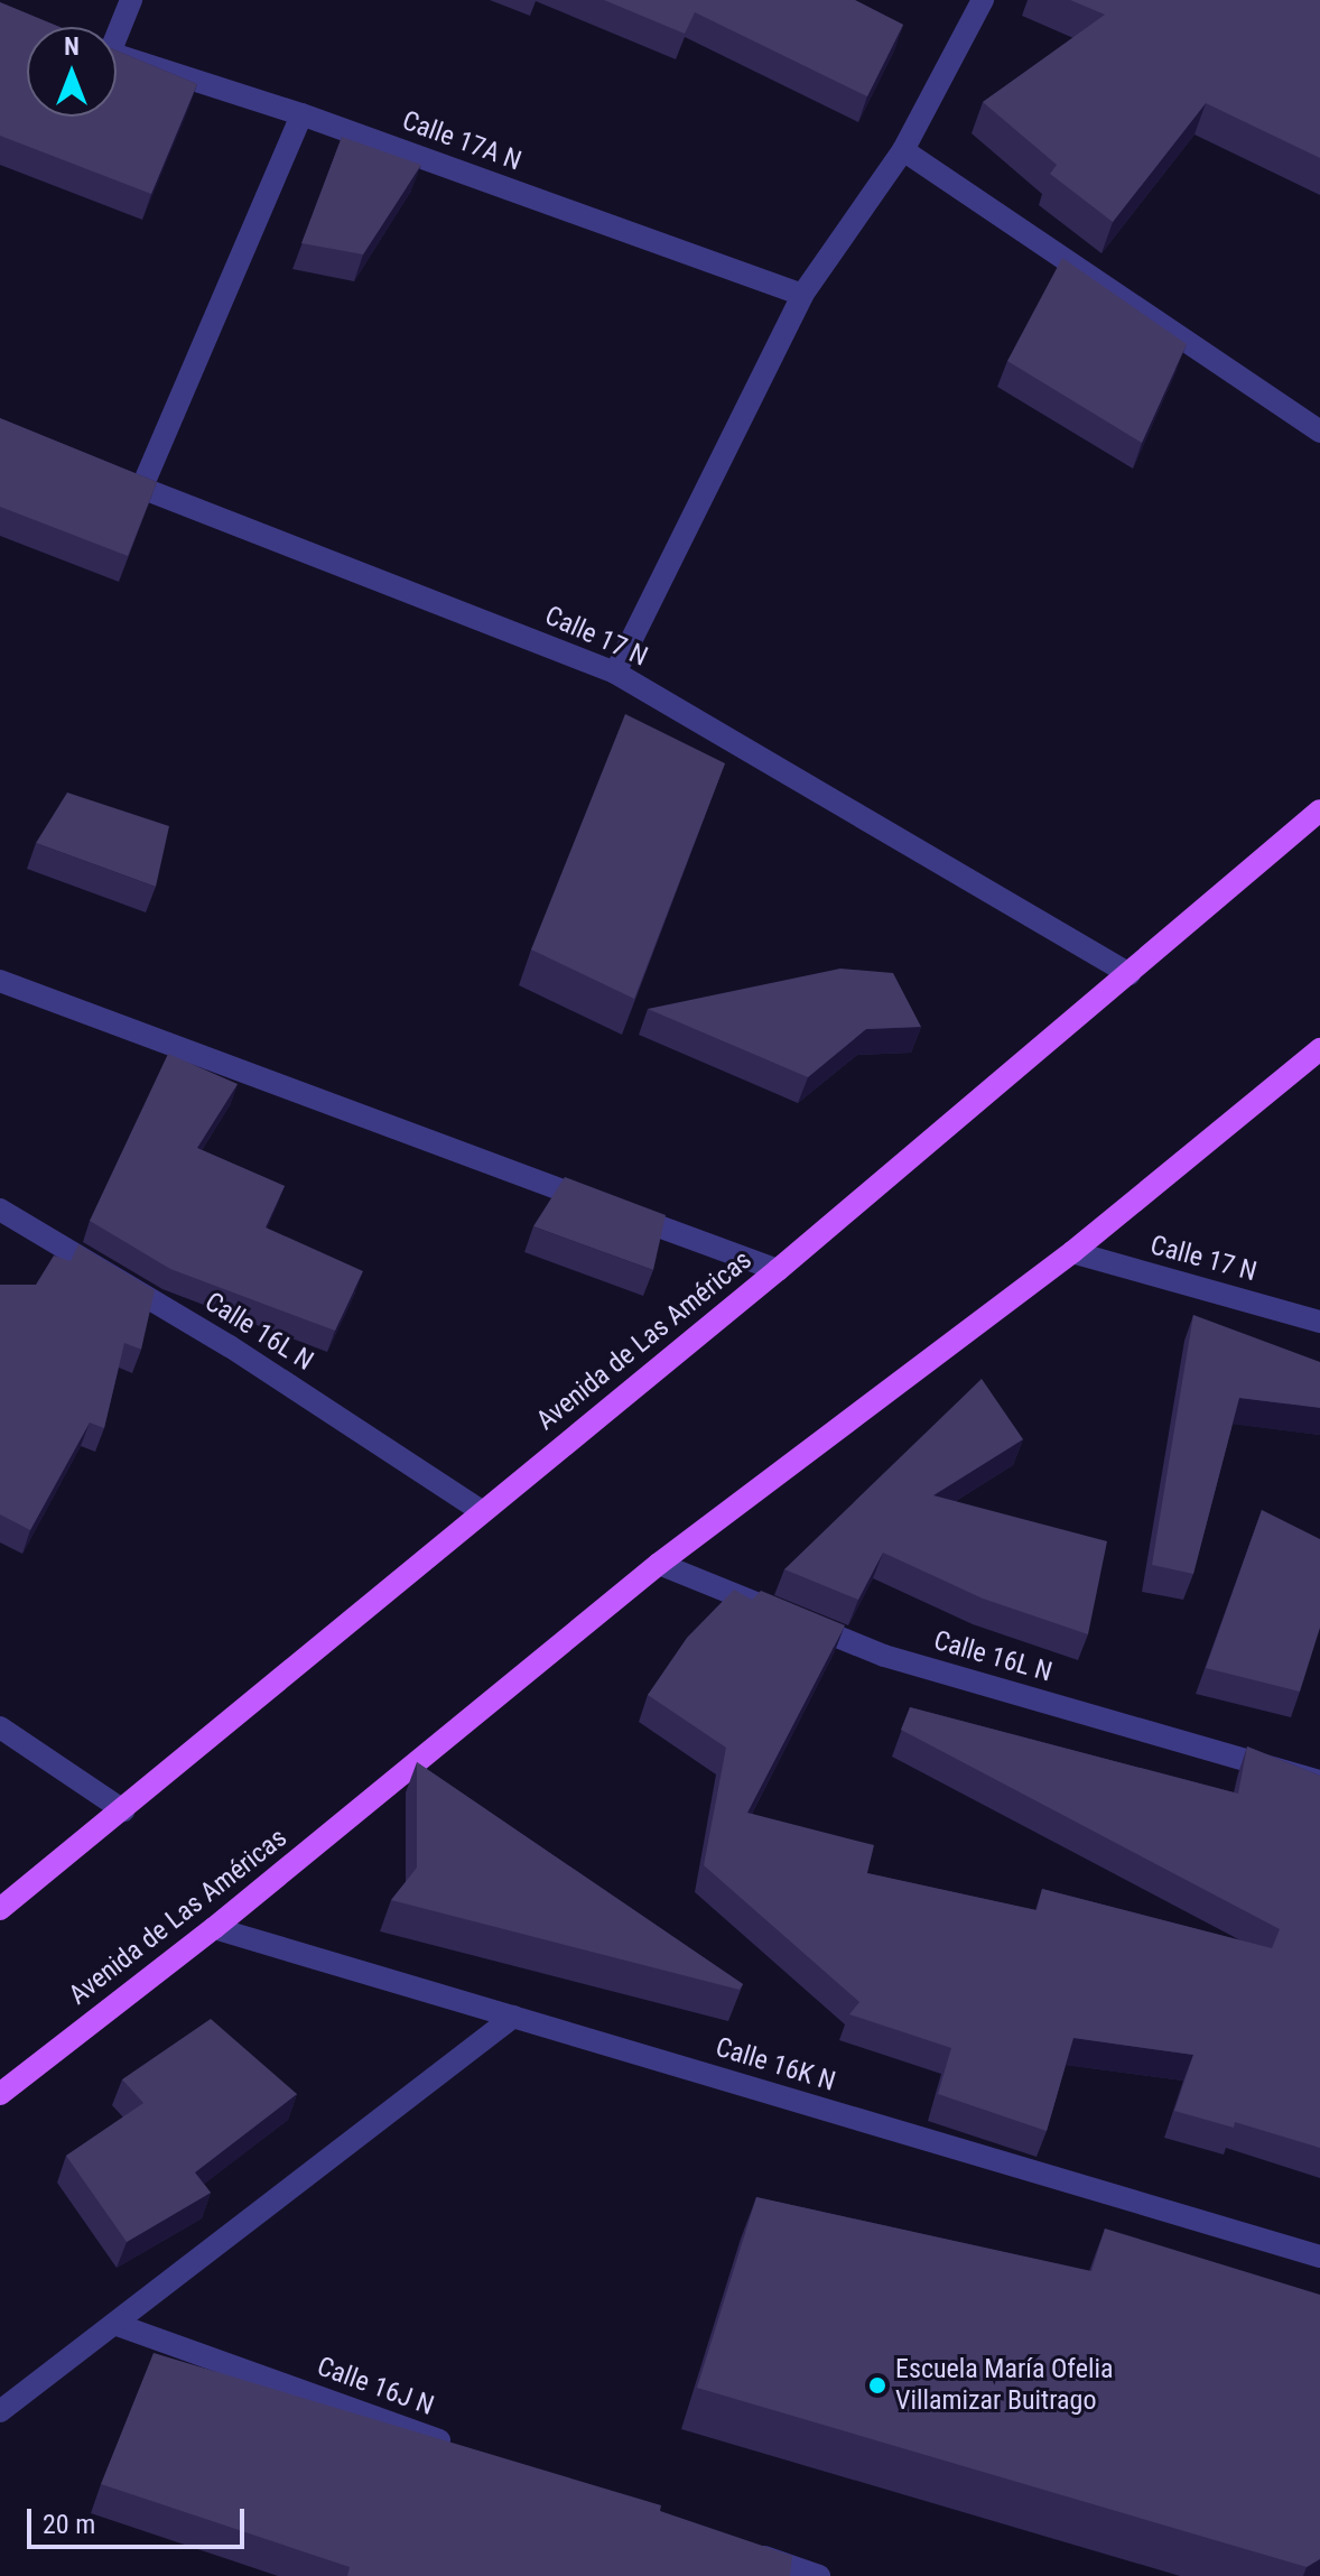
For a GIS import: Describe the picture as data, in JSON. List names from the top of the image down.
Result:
{
  "streets": {
    "main road": ["Avenida de Las Américas"],
    "street": [
      "Calle 17A N",
      "Calle 17 N",
      "Calle 16L N",
      "Calle 16K N",
      "Calle 16J N"
    ]
  },
  "crossings": [
    ["Calle 17 N", "Avenida de Las Américas"],
    ["Calle 16L N", "Avenida de Las Américas"],
    ["Avenida de Las Américas", "Calle 16K N"]
  ],
  "places": ["Escuela María Ofelia Villamizar Buitrago"],
  "scale_bar": "20 m",
  "north": "top"
}
